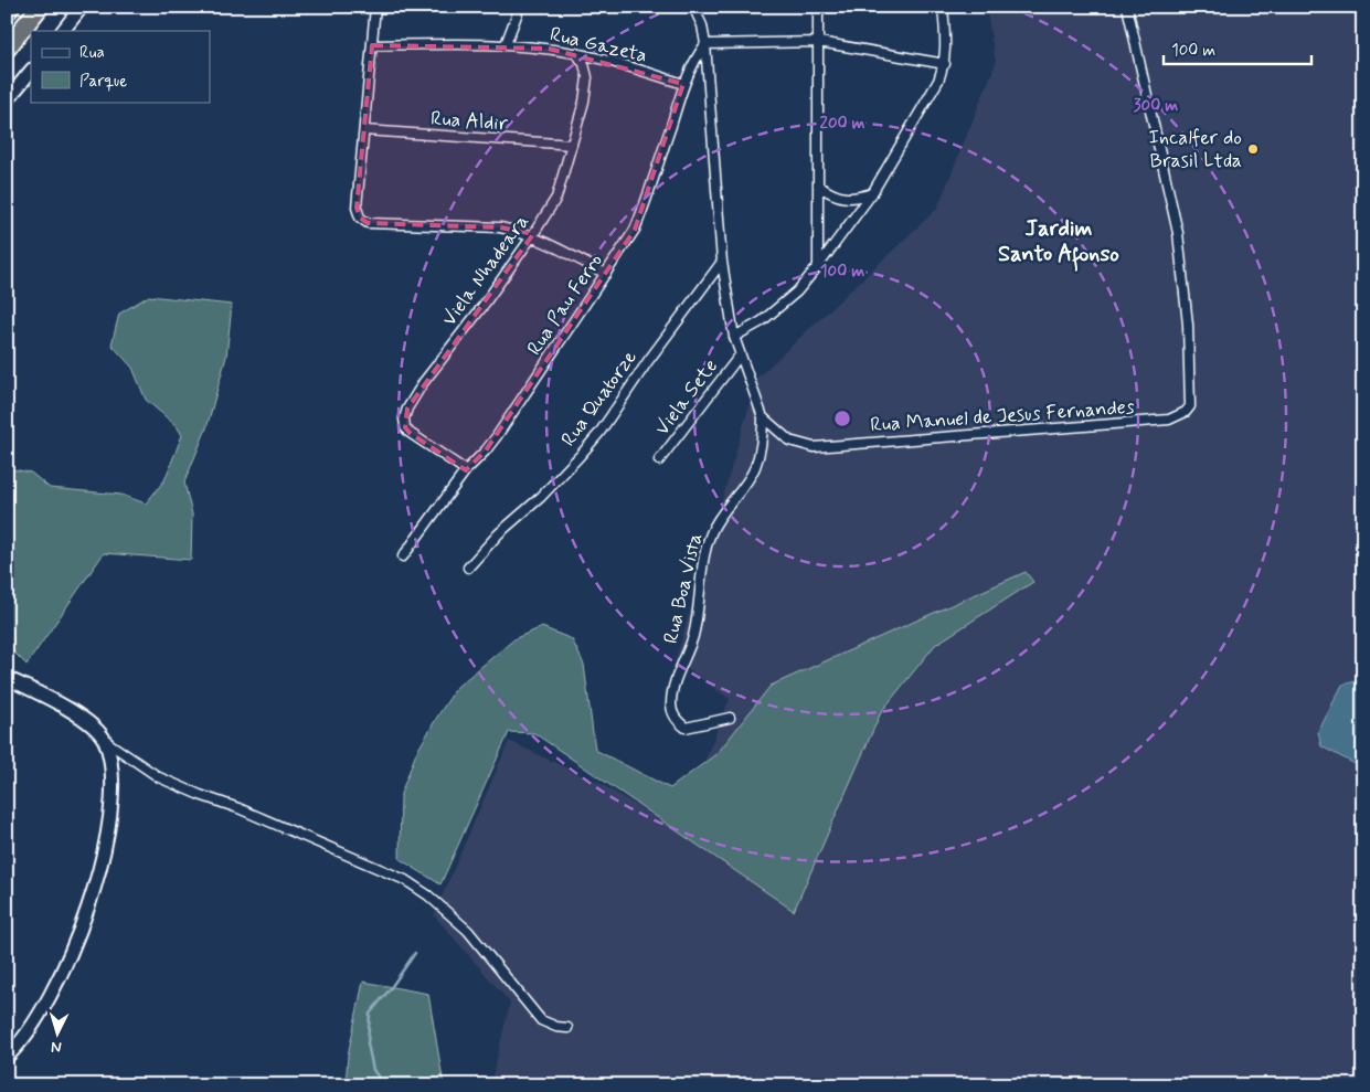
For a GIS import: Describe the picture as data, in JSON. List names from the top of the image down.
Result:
{
  "streets": {
    "street": [
      "Rua Gazeta",
      "Rua Aldir",
      "Viela Nhadeara",
      "Rua Pau Ferro",
      "Viela Sete",
      "Rua Quatorze",
      "Rua Manuel de Jesus Fernandes",
      "Rua Boa Vista"
    ]
  },
  "crossings": [
    ["Rua Gazeta", "Viela Nhadeara"],
    ["Rua Gazeta", "Rua Pau Ferro"],
    ["Rua Aldir", "Viela Nhadeara"],
    ["Viela Nhadeara", "Rua Pau Ferro"],
    ["Rua Pau Ferro", "Rua Manuel de Jesus Fernandes"],
    ["Viela Sete", "Rua Manuel de Jesus Fernandes"],
    ["Rua Quatorze", "Rua Manuel de Jesus Fernandes"],
    ["Rua Manuel de Jesus Fernandes", "Rua Boa Vista"]
  ],
  "districts": ["Jardim Santo Afonso"],
  "places": ["Incalfer do Brasil Ltda"],
  "legend": ["Rua", "Parque"],
  "scale_bar": "100 m",
  "north": "bottom",
  "rings": ["300 m", "200 m", "100 m"]
}
